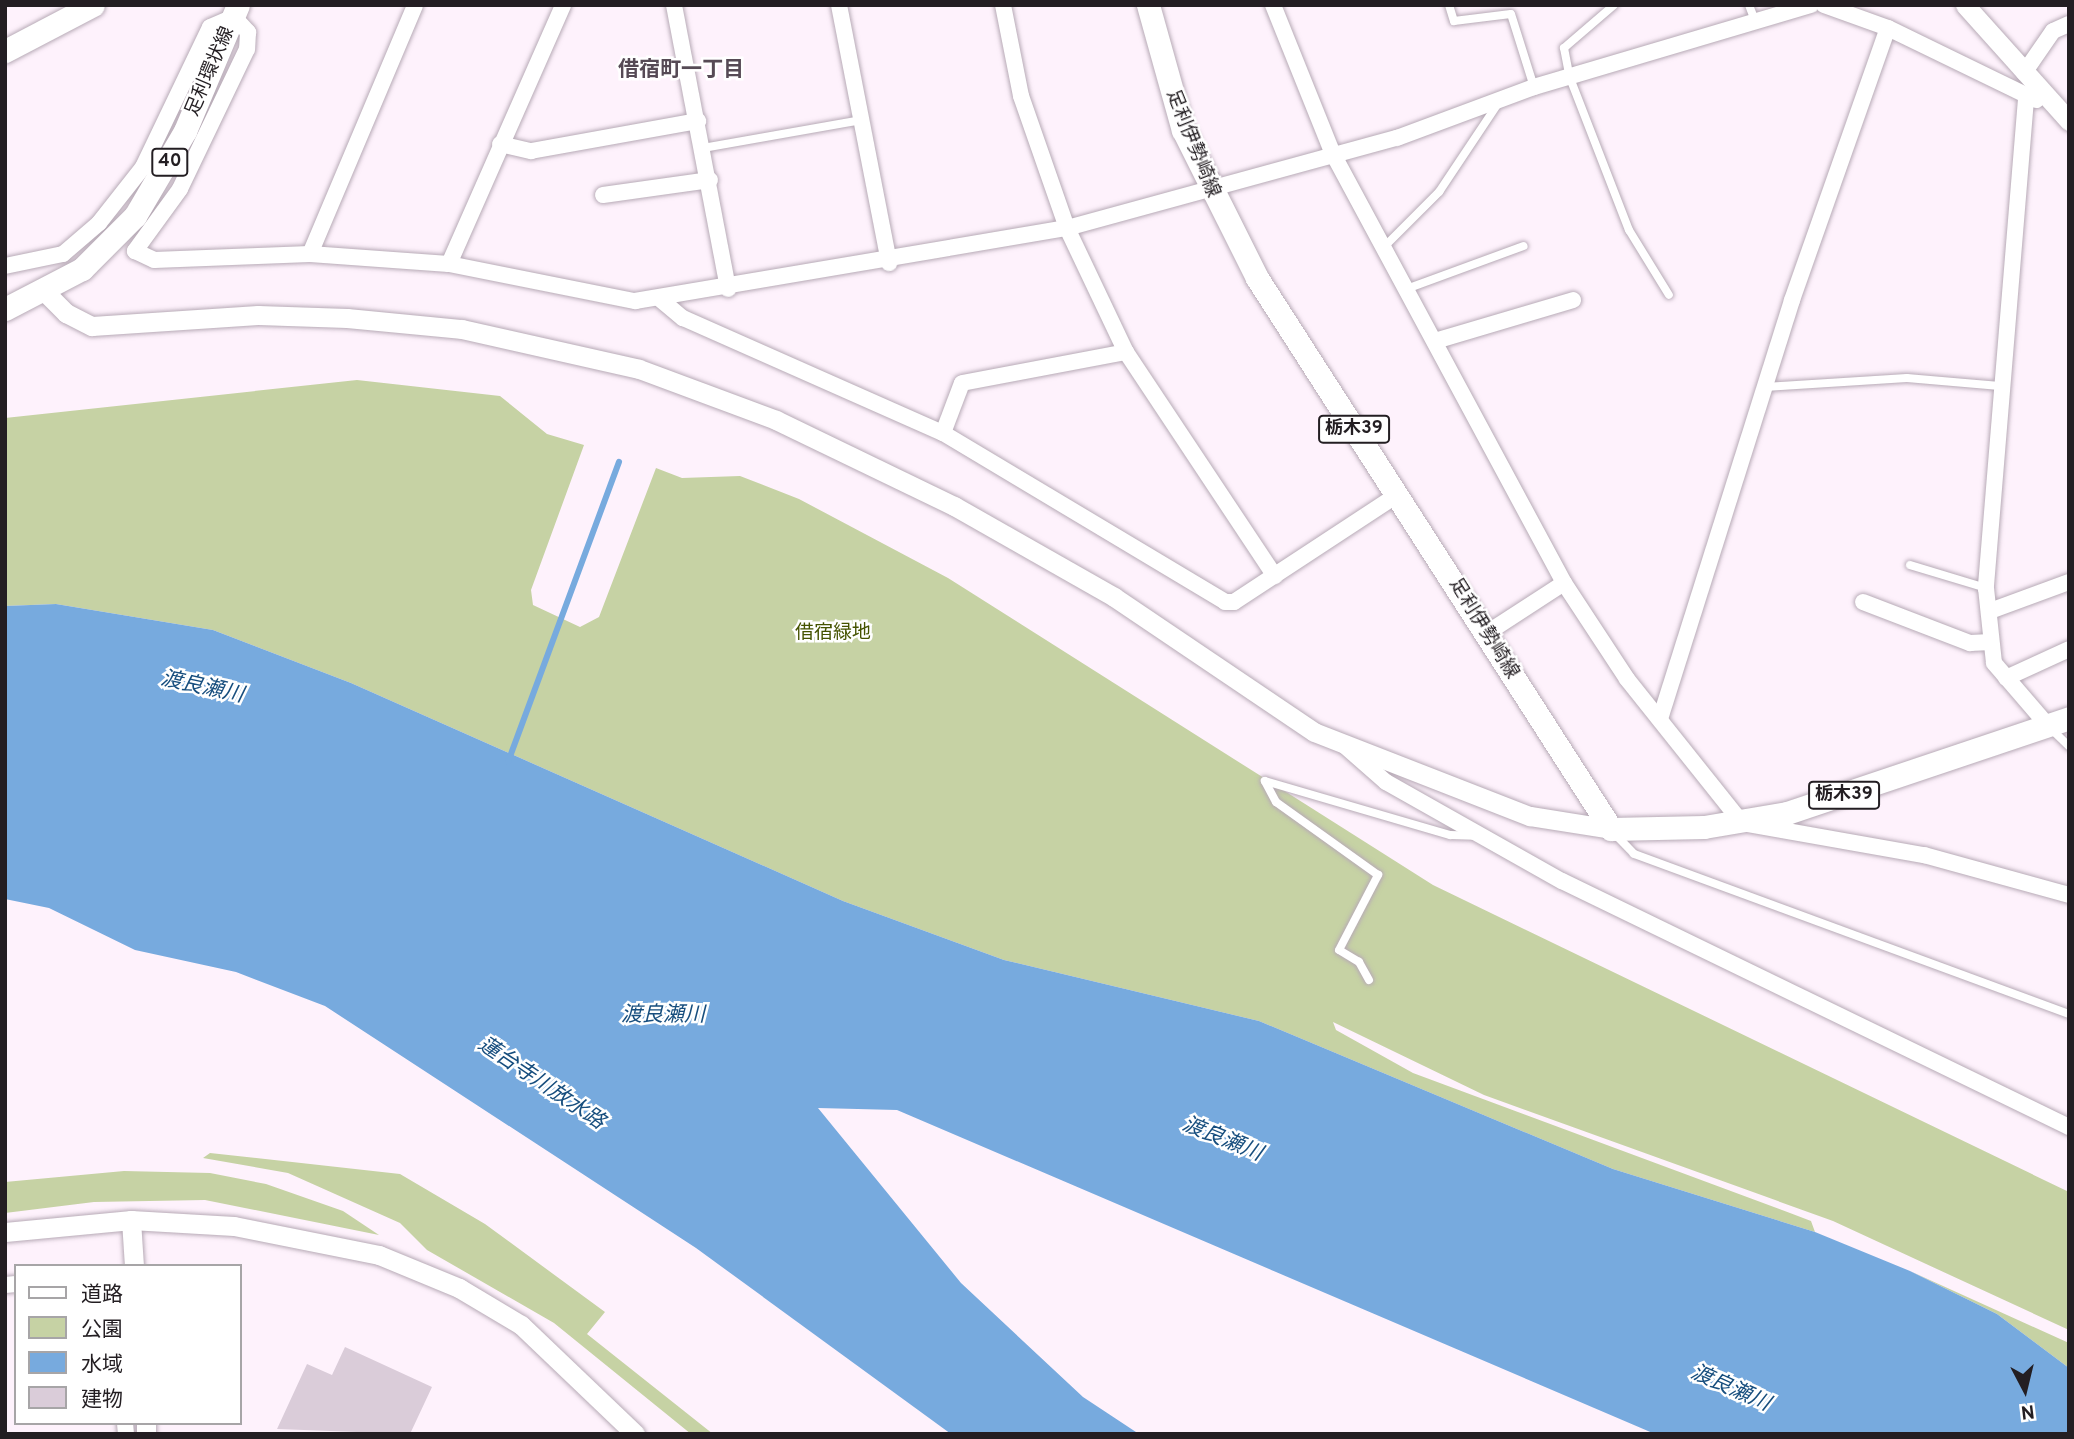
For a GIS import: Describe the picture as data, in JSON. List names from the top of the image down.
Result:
{
  "streets": {
    "main road": [
      "足利環状線",
      "足利伊勢崎線",
      "40",
      "栃木39"
    ]
  },
  "crossings": [
    ["足利伊勢崎線", "栃木39"]
  ],
  "districts": ["借宿町一丁目"],
  "water": ["渡良瀬川", "蓮台寺川放水路"],
  "parks": ["借宿緑地"],
  "legend": [
    "道路",
    "公園",
    "水域",
    "建物"
  ],
  "north": "bottom"
}
